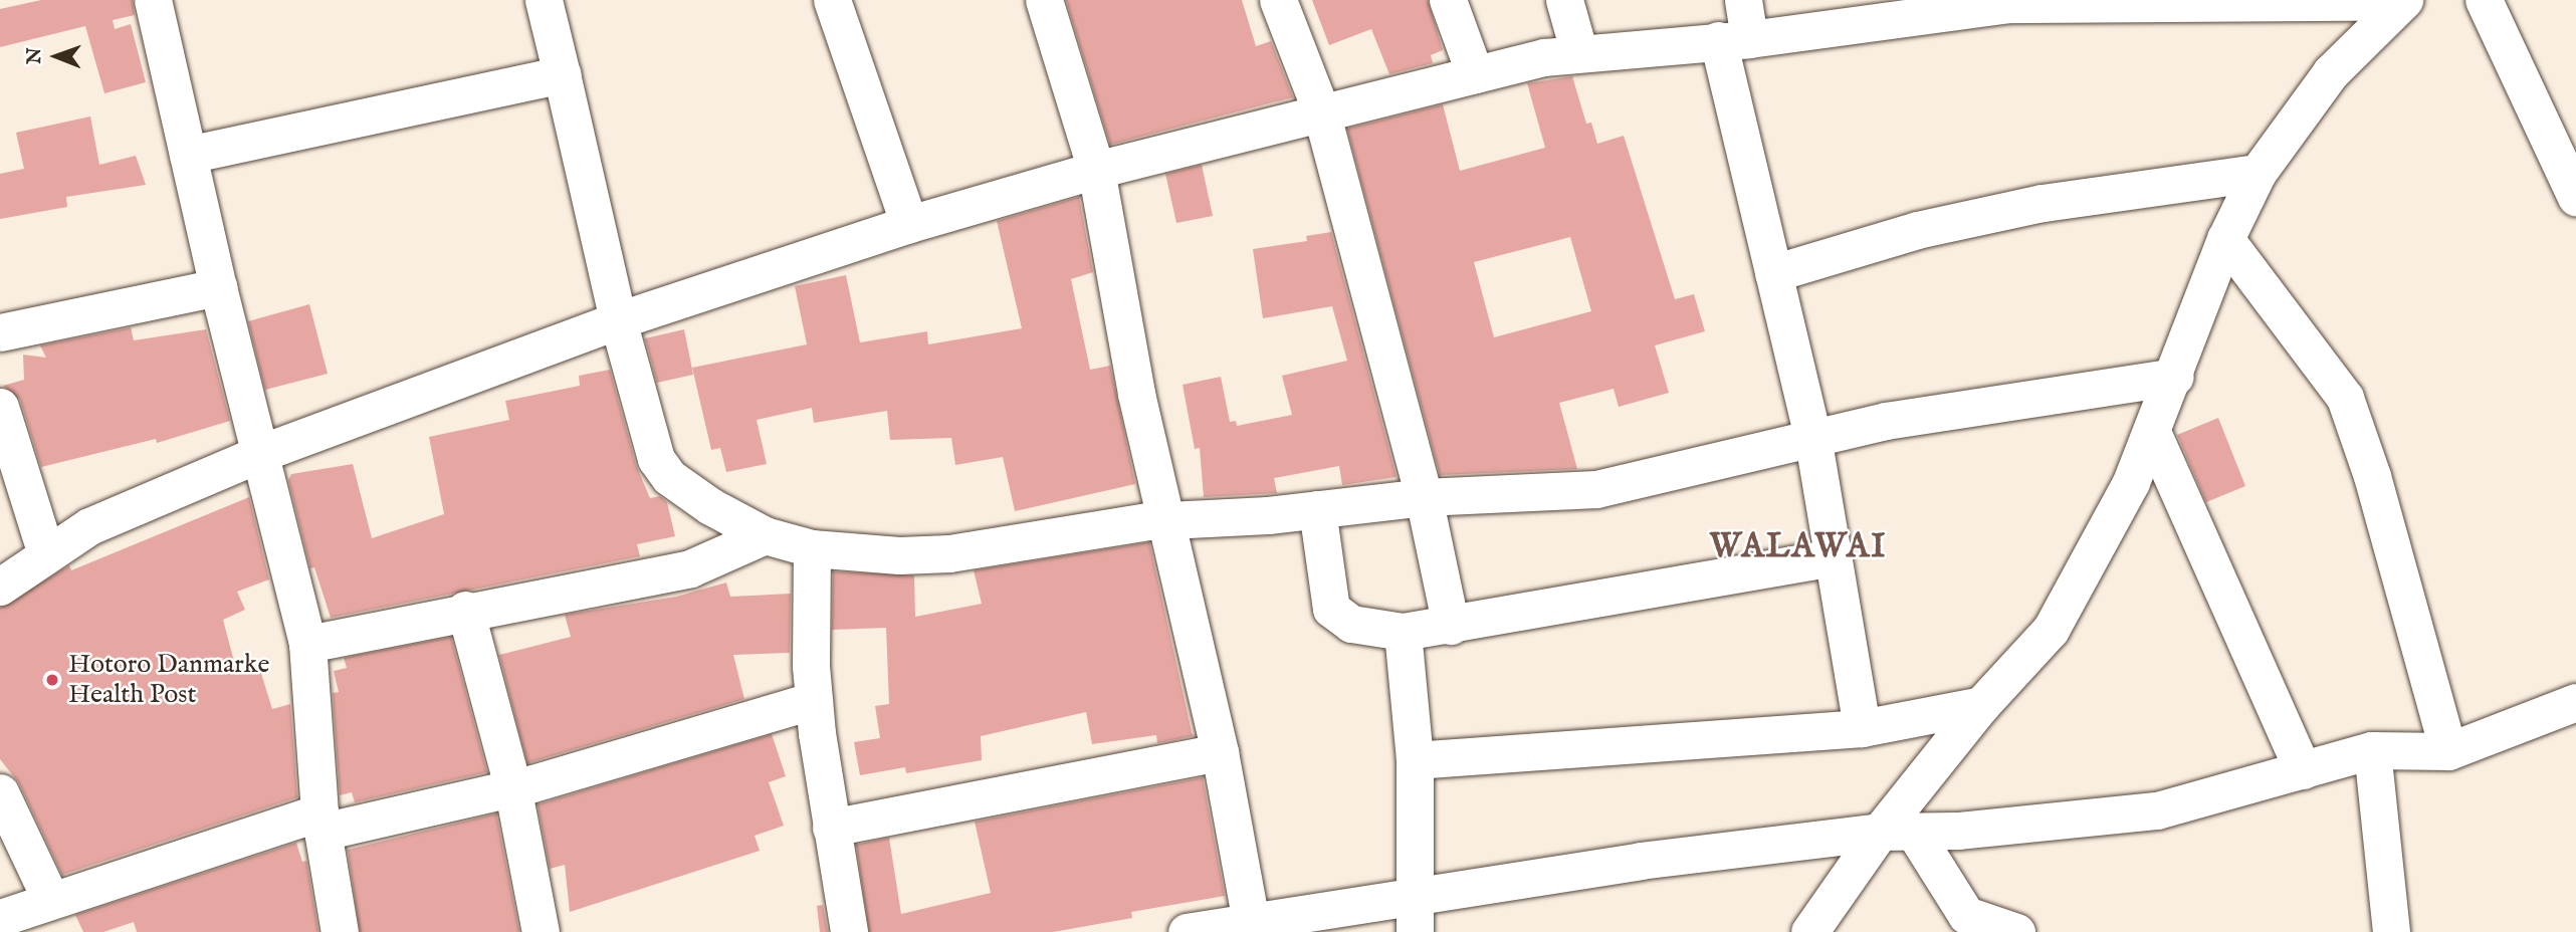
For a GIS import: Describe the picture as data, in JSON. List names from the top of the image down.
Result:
{
  "districts": ["WALAWAI"],
  "places": ["Hotoro Danmarke Health Post"],
  "north": "left"
}
